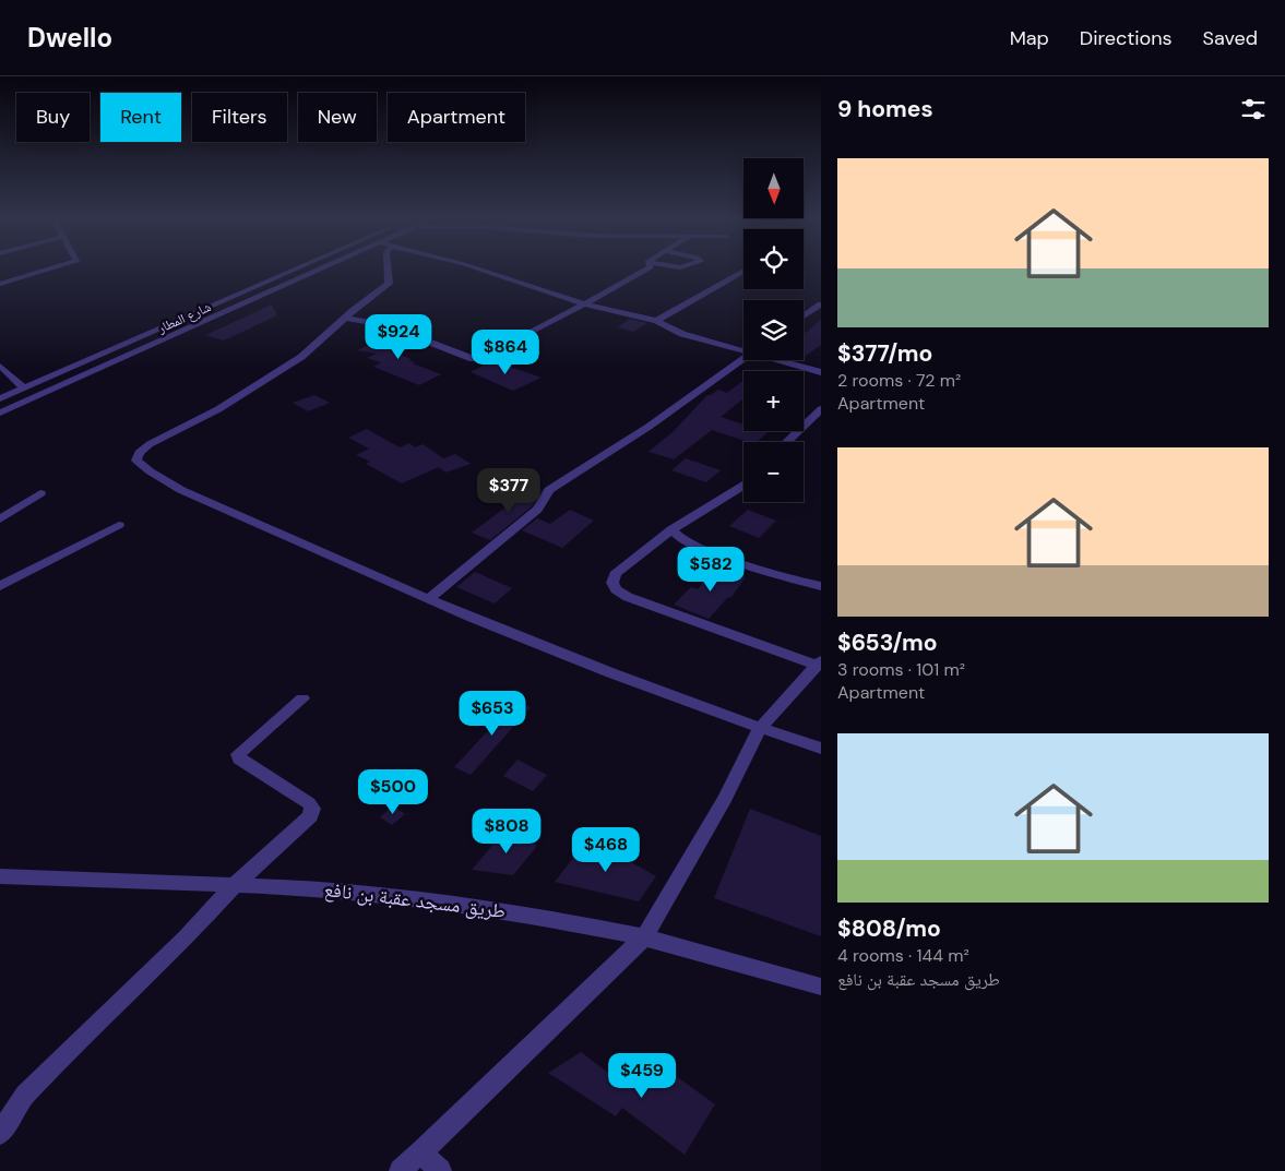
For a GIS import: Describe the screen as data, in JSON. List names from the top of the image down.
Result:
{
  "streets": {
    "street": ["شارع المطار", "طريق مسجد عقبة بن نافع"]
  },
  "north": "bottom",
  "page": {
    "header": "Dwello",
    "nav": ["Map", "Directions", "Saved"],
    "heading": "9 homes",
    "chip": [
      "Buy",
      "Rent",
      "Filters",
      "New",
      "Apartment"
    ],
    "list": [
      {
        "name": "$377/mo",
        "note": "2 rooms · 72 m² · Apartment"
      },
      {
        "name": "$653/mo",
        "note": "3 rooms · 101 m² · Apartment"
      },
      {
        "name": "$808/mo",
        "note": "4 rooms · 144 m² · طريق مسجد عقبة بن نافع"
      }
    ],
    "map_buttons": ["+", "−"],
    "price": [
      "$924",
      "$864",
      "$377",
      "$582",
      "$653",
      "$500",
      "$808",
      "$468",
      "$459"
    ]
  }
}
